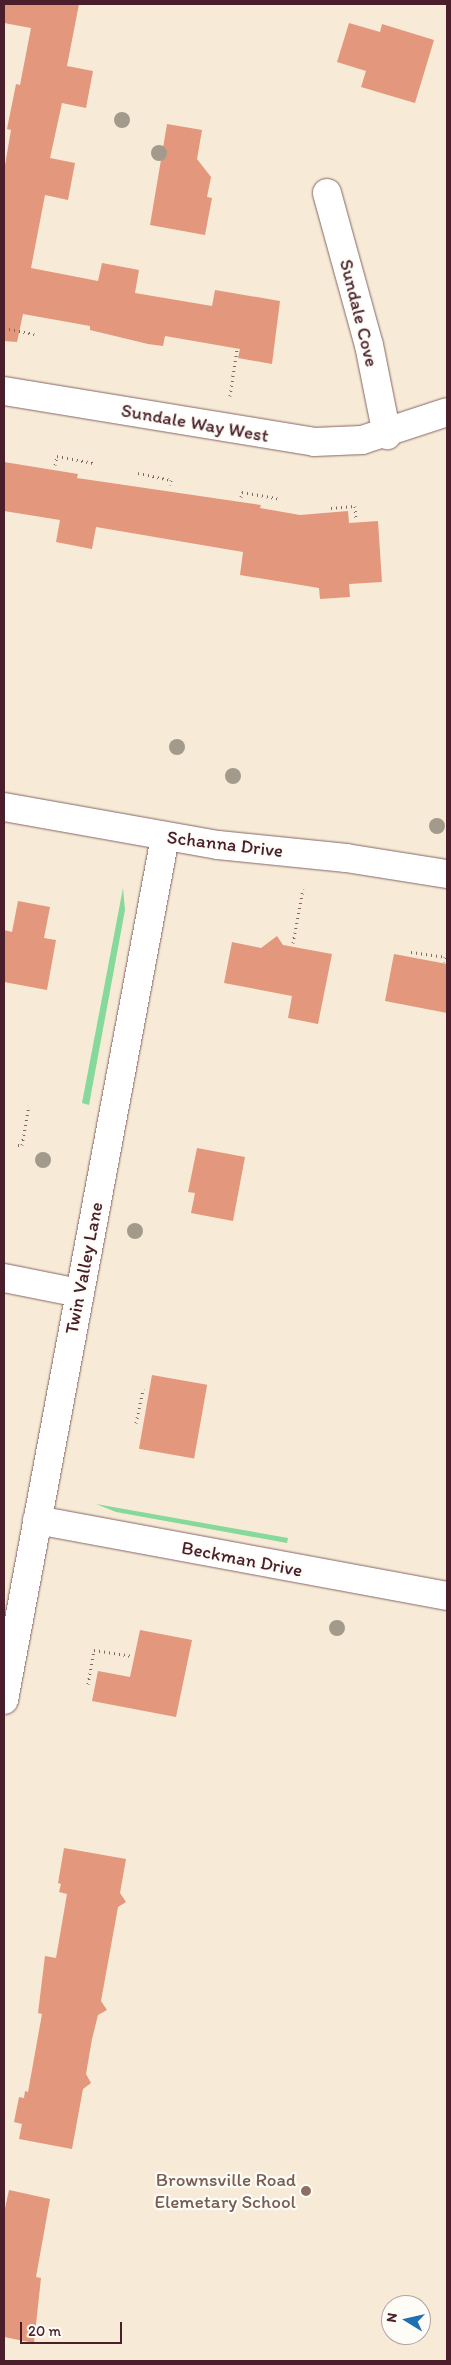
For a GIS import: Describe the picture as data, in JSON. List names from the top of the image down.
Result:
{
  "streets": {
    "street": [
      "Sundale Cove",
      "Sundale Way West",
      "Schanna Drive",
      "Twin Valley Lane",
      "Beckman Drive"
    ]
  },
  "crossings": [
    ["Sundale Cove", "Sundale Way West"],
    ["Schanna Drive", "Twin Valley Lane"],
    ["Twin Valley Lane", "Beckman Drive"]
  ],
  "places": ["Brownsville Road Elemetary School"],
  "scale_bar": "20 m",
  "north": "left"
}
